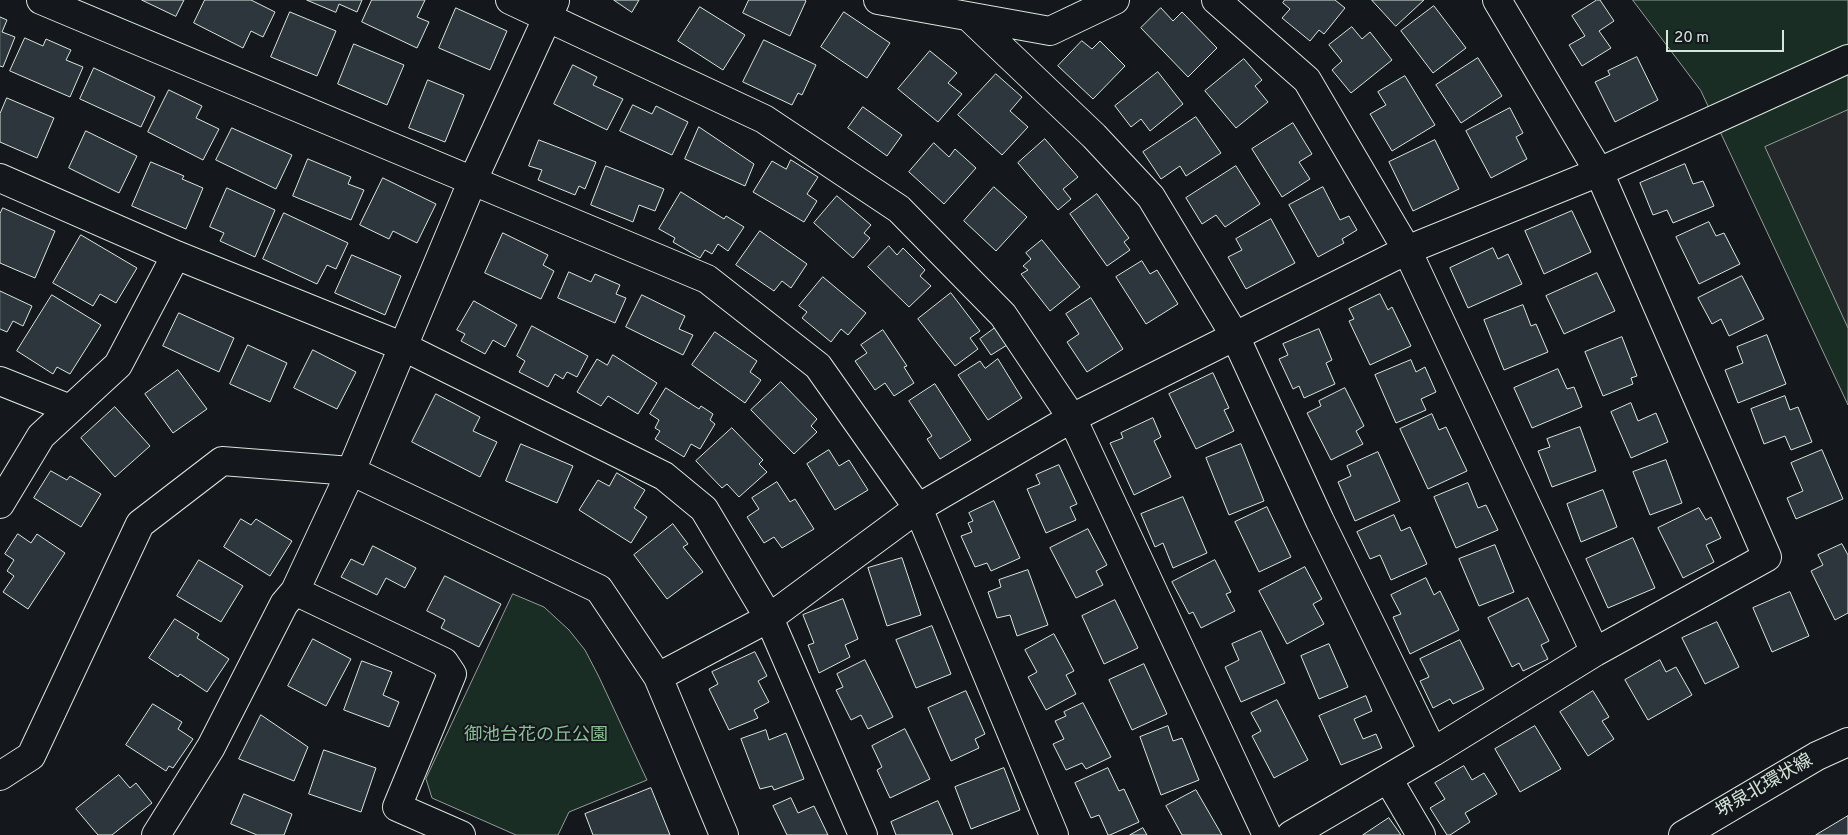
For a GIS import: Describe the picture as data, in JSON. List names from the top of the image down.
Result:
{
  "streets": {
    "street": ["堺泉北環状線"]
  },
  "parks": ["御池台花の丘公園"],
  "scale_bar": "20 m"
}
